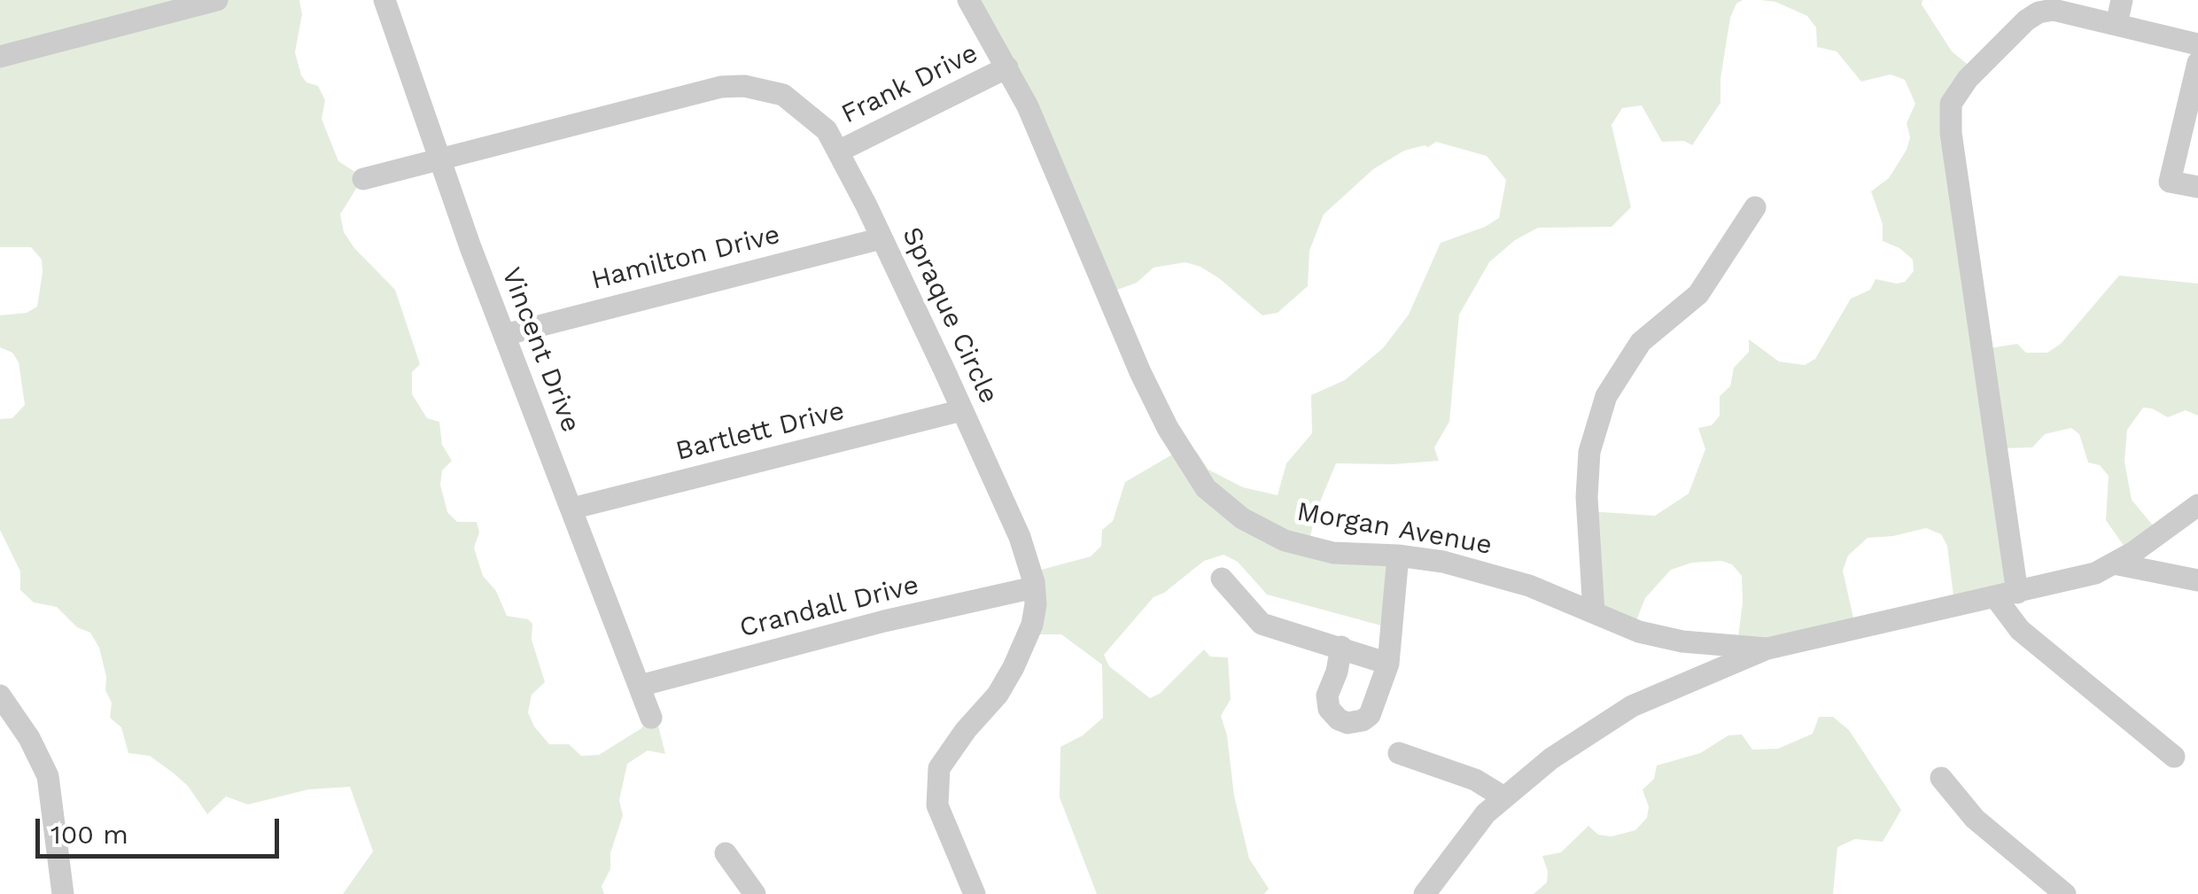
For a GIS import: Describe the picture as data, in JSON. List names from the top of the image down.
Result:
{
  "streets": {
    "street": [
      "Frank Drive",
      "Hamilton Drive",
      "Spraque Circle",
      "Vincent Drive",
      "Bartlett Drive",
      "Morgan Avenue",
      "Crandall Drive"
    ]
  },
  "crossings": [
    ["Frank Drive", "Spraque Circle"],
    ["Frank Drive", "Morgan Avenue"],
    ["Hamilton Drive", "Spraque Circle"],
    ["Hamilton Drive", "Vincent Drive"],
    ["Spraque Circle", "Vincent Drive"],
    ["Spraque Circle", "Bartlett Drive"],
    ["Spraque Circle", "Crandall Drive"],
    ["Vincent Drive", "Bartlett Drive"],
    ["Vincent Drive", "Crandall Drive"]
  ],
  "scale_bar": "100 m"
}
